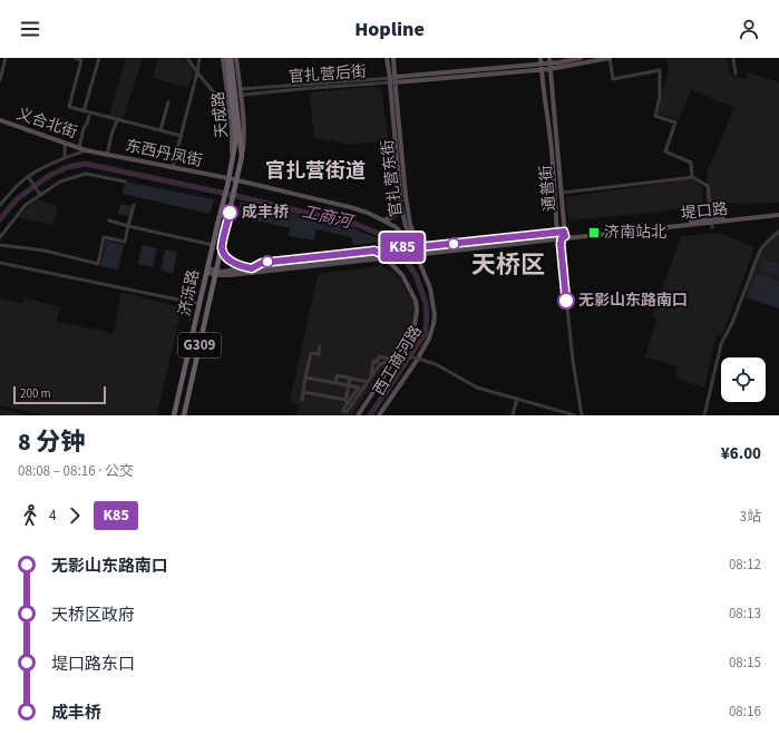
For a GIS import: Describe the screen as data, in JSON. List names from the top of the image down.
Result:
{
  "streets": {
    "highway": ["天成路", "济泺路", "G309"],
    "main road": [
      "官扎营后街",
      "义合北街",
      "东西丹凤街",
      "官扎营东街",
      "通普街",
      "堤口路",
      "西工商河路"
    ]
  },
  "crossings": [
    ["官扎营后街", "天成路"],
    ["官扎营后街", "官扎营东街"],
    ["官扎营后街", "通普街"],
    ["天成路", "东西丹凤街"],
    ["天成路", "济泺路"],
    ["天成路", "西工商河路"],
    ["义合北街", "东西丹凤街"],
    ["东西丹凤街", "济泺路"],
    ["东西丹凤街", "西工商河路"],
    ["官扎营东街", "堤口路"],
    ["官扎营东街", "西工商河路"],
    ["通普街", "堤口路"],
    ["堤口路", "济泺路"],
    ["堤口路", "西工商河路"],
    ["济泺路", "西工商河路"]
  ],
  "districts": ["官扎营街道", "天桥区"],
  "water": ["工商河"],
  "places": {
    "other": ["成丰桥", "无影山东路南口"],
    "transit": ["济南站北"]
  },
  "lines": ["bus line K85"],
  "scale_bar": "200 m",
  "page": {
    "header": "Hopline",
    "on_map": "K85",
    "scale": "200 m",
    "heading": ["8 分钟", "08:08 – 08:16 · 公交", "¥6.00"],
    "legs": ["4", "K85", "3站"],
    "list": [
      {
        "name": "无影山东路南口",
        "value": "08:12"
      },
      {
        "name": "天桥区政府",
        "value": "08:13"
      },
      {
        "name": "堤口路东口",
        "value": "08:15"
      },
      {
        "name": "成丰桥",
        "value": "08:16"
      }
    ]
  }
}
